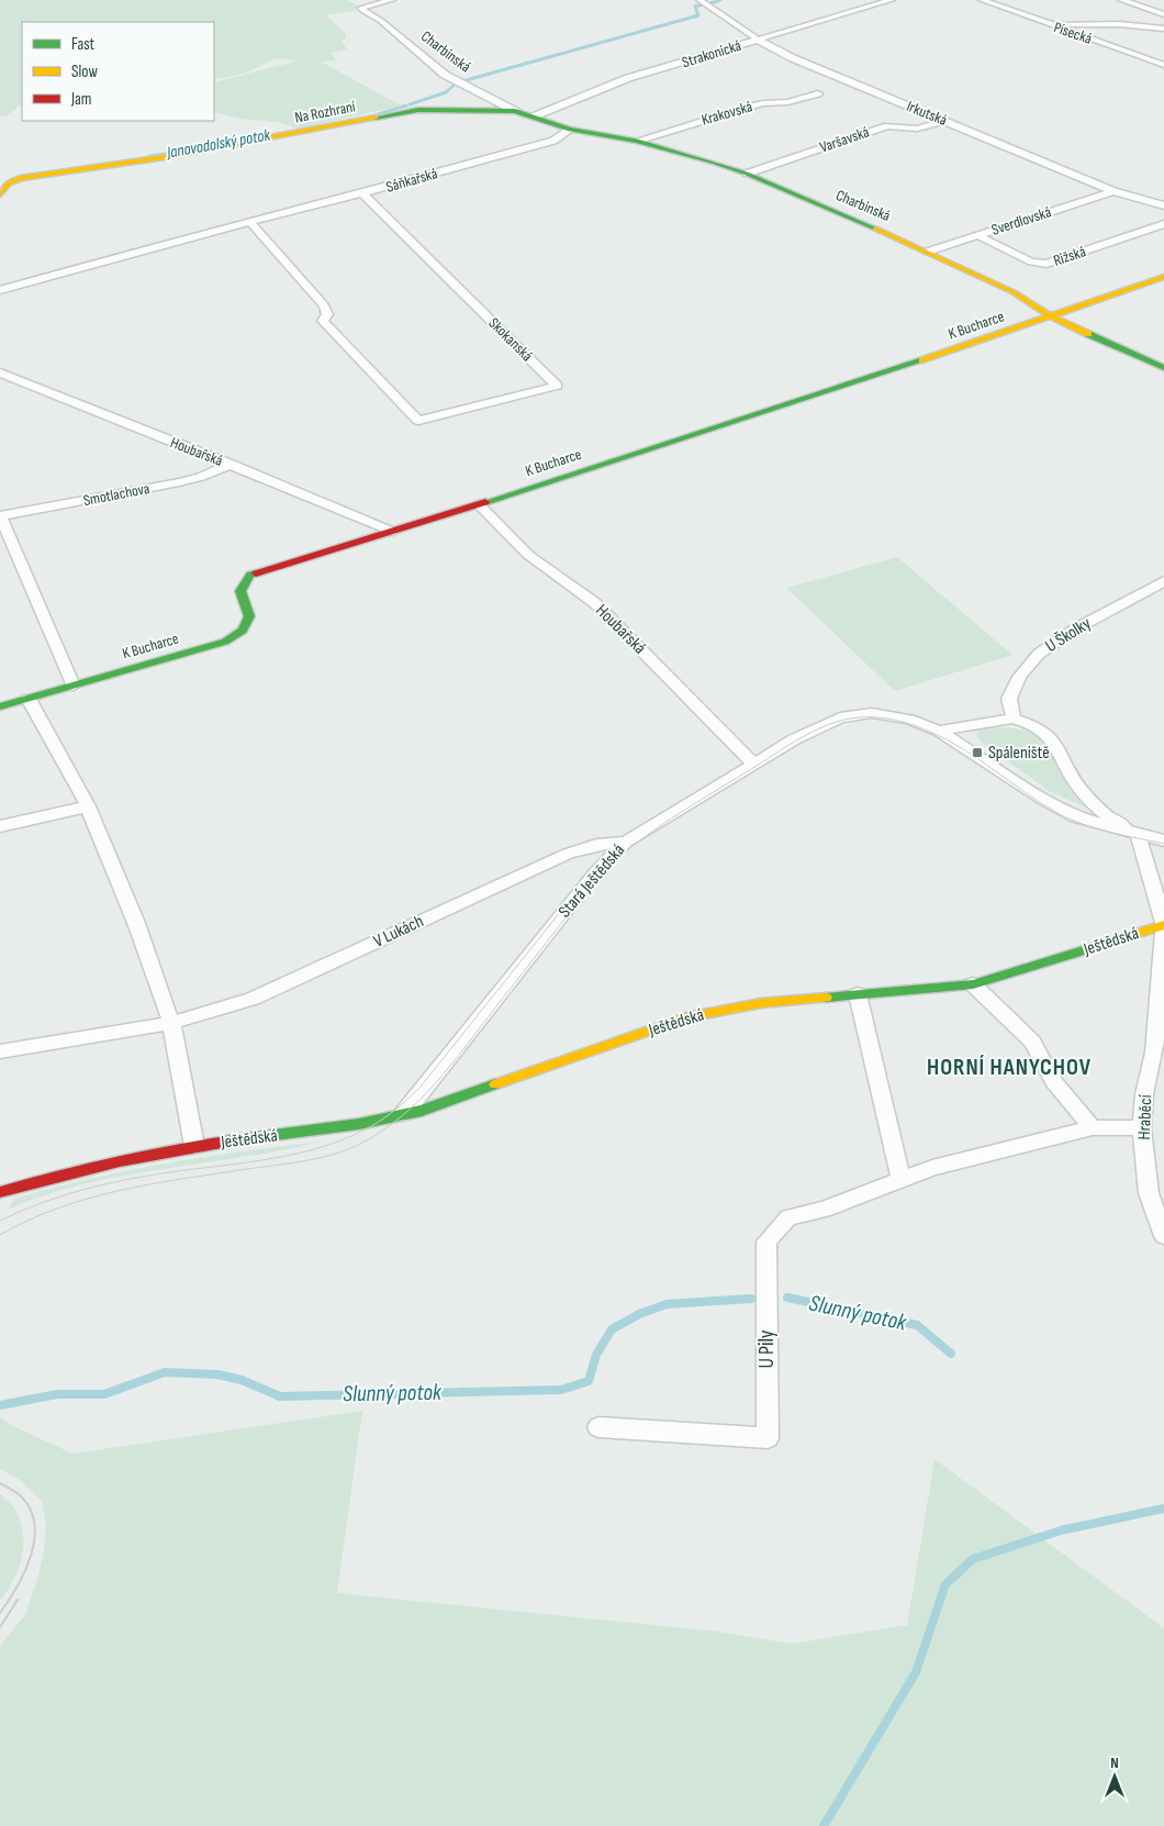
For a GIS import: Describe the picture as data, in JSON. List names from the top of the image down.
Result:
{
  "streets": {
    "street": [
      "Písecká",
      "Charbinská",
      "Strakonická",
      "Na Rozhraní",
      "Krakovská",
      "Irkutská",
      "Varšavská",
      "Sáňkařská",
      "Sverdlovská",
      "Rižská",
      "K Bucharce",
      "Skokanská",
      "Houbařská",
      "Smotlachova",
      "U Školky",
      "Stará Ještědská",
      "V Lukách",
      "Ještědská",
      "Hraběcí",
      "U Pily"
    ]
  },
  "crossings": [
    ["Charbinská", "Strakonická"],
    ["Charbinská", "Na Rozhraní"],
    ["Charbinská", "Krakovská"],
    ["Charbinská", "Varšavská"],
    ["Charbinská", "Sáňkařská"],
    ["Charbinská", "Sverdlovská"],
    ["Charbinská", "K Bucharce"],
    ["Strakonická", "Na Rozhraní"],
    ["Strakonická", "Irkutská"],
    ["Irkutská", "Varšavská"],
    ["Irkutská", "Sverdlovská"],
    ["Sáňkařská", "Skokanská"],
    ["Sverdlovská", "Rižská"],
    ["K Bucharce", "Houbařská"],
    ["Houbařská", "Smotlachova"],
    ["Houbařská", "Stará Ještědská"],
    ["Stará Ještědská", "V Lukách"],
    ["Stará Ještědská", "Ještědská"],
    ["Hraběcí", "U Pily"]
  ],
  "districts": ["HORNÍ HANYCHOV"],
  "water": ["Janovodolský potok", "Slunný potok"],
  "places": {
    "transit": ["Spáleniště"]
  },
  "legend": ["Fast", "Slow", "Jam"],
  "north": "top"
}
